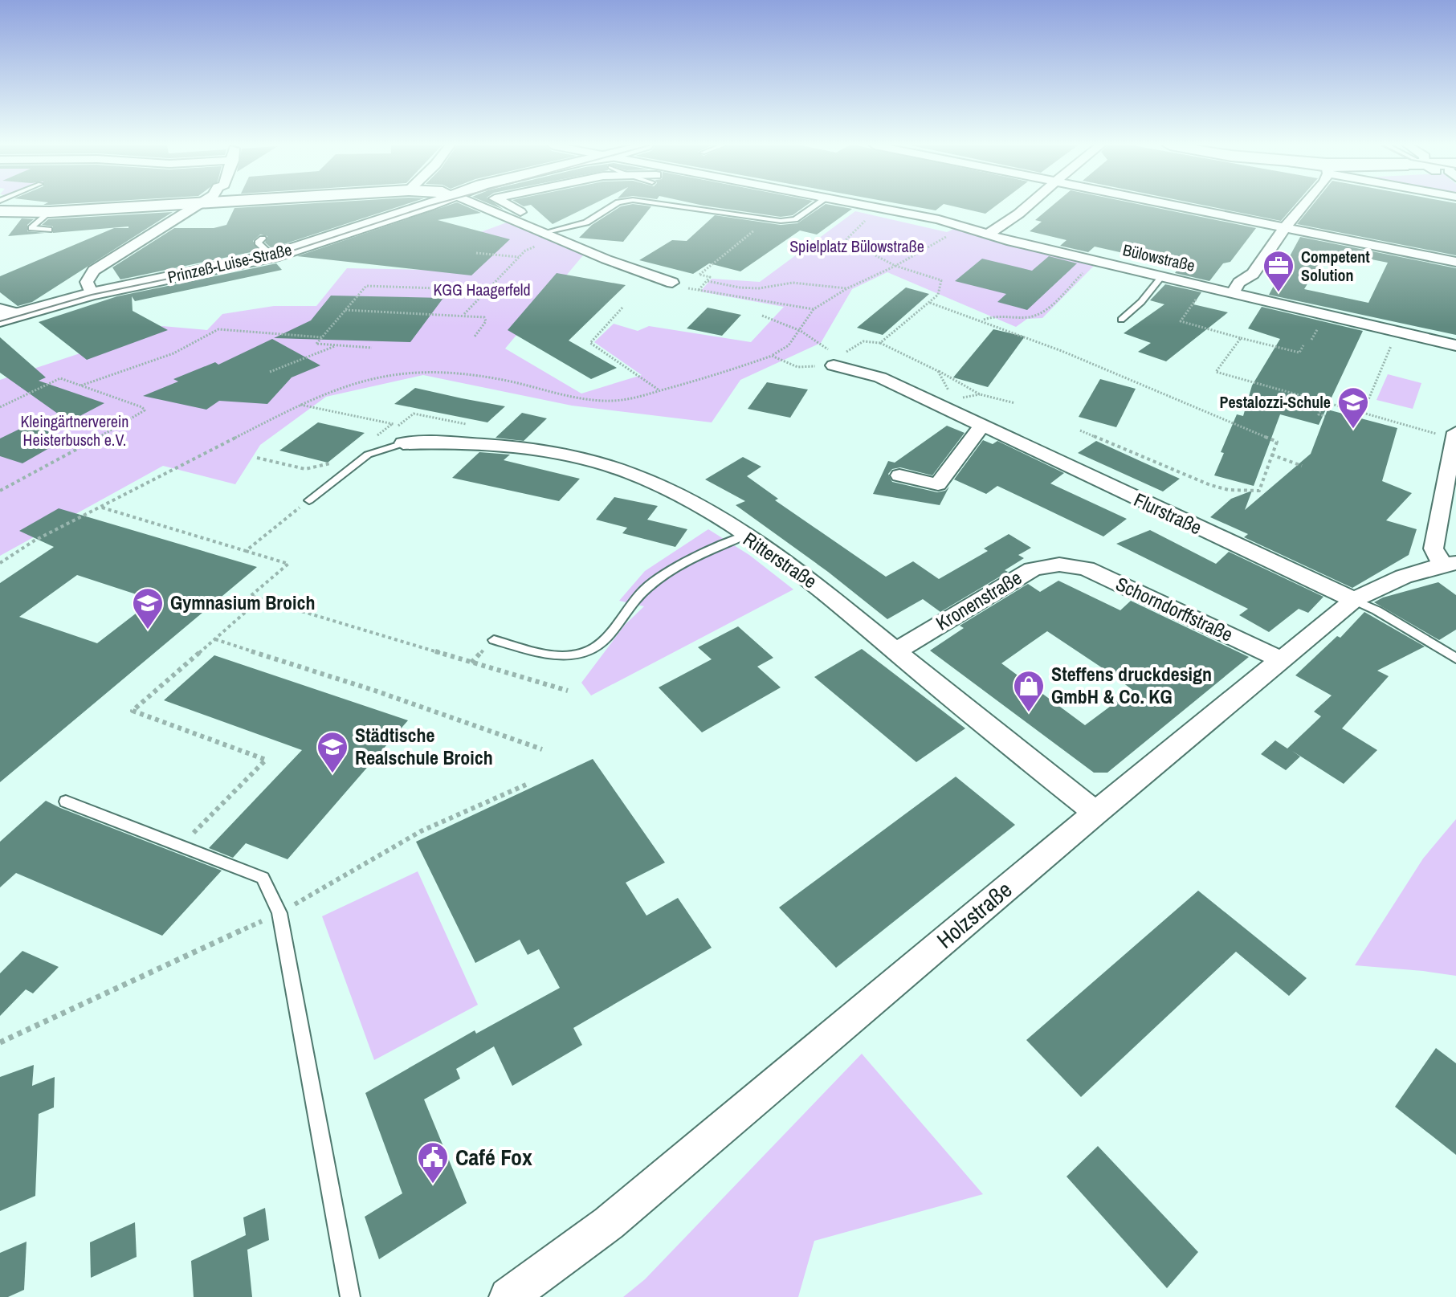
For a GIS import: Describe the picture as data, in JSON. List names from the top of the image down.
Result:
{
  "streets": {
    "main road": ["Prinzeß-Luise-Straße"],
    "street": [
      "Bülowstraße",
      "Flurstraße",
      "Ritterstraße",
      "Kronenstraße",
      "Schorndorffstraße",
      "Holzstraße"
    ]
  },
  "crossings": [
    ["Flurstraße", "Holzstraße"],
    ["Ritterstraße", "Kronenstraße"],
    ["Ritterstraße", "Holzstraße"],
    ["Kronenstraße", "Schorndorffstraße"],
    ["Schorndorffstraße", "Holzstraße"]
  ],
  "parks": ["Spielplatz Bülowstraße", "KGG Haagerfeld", "Kleingärtnerverein Heisterbusch e.V."],
  "places": {
    "office": ["Competent Solution"],
    "school or university": ["Pestalozzi-Schule", "Gymnasium Broich", "Städtische Realschule Broich"],
    "shop": ["Steffens druckdesign GmbH & Co. KG"],
    "public building": ["Café Fox"]
  }
}
